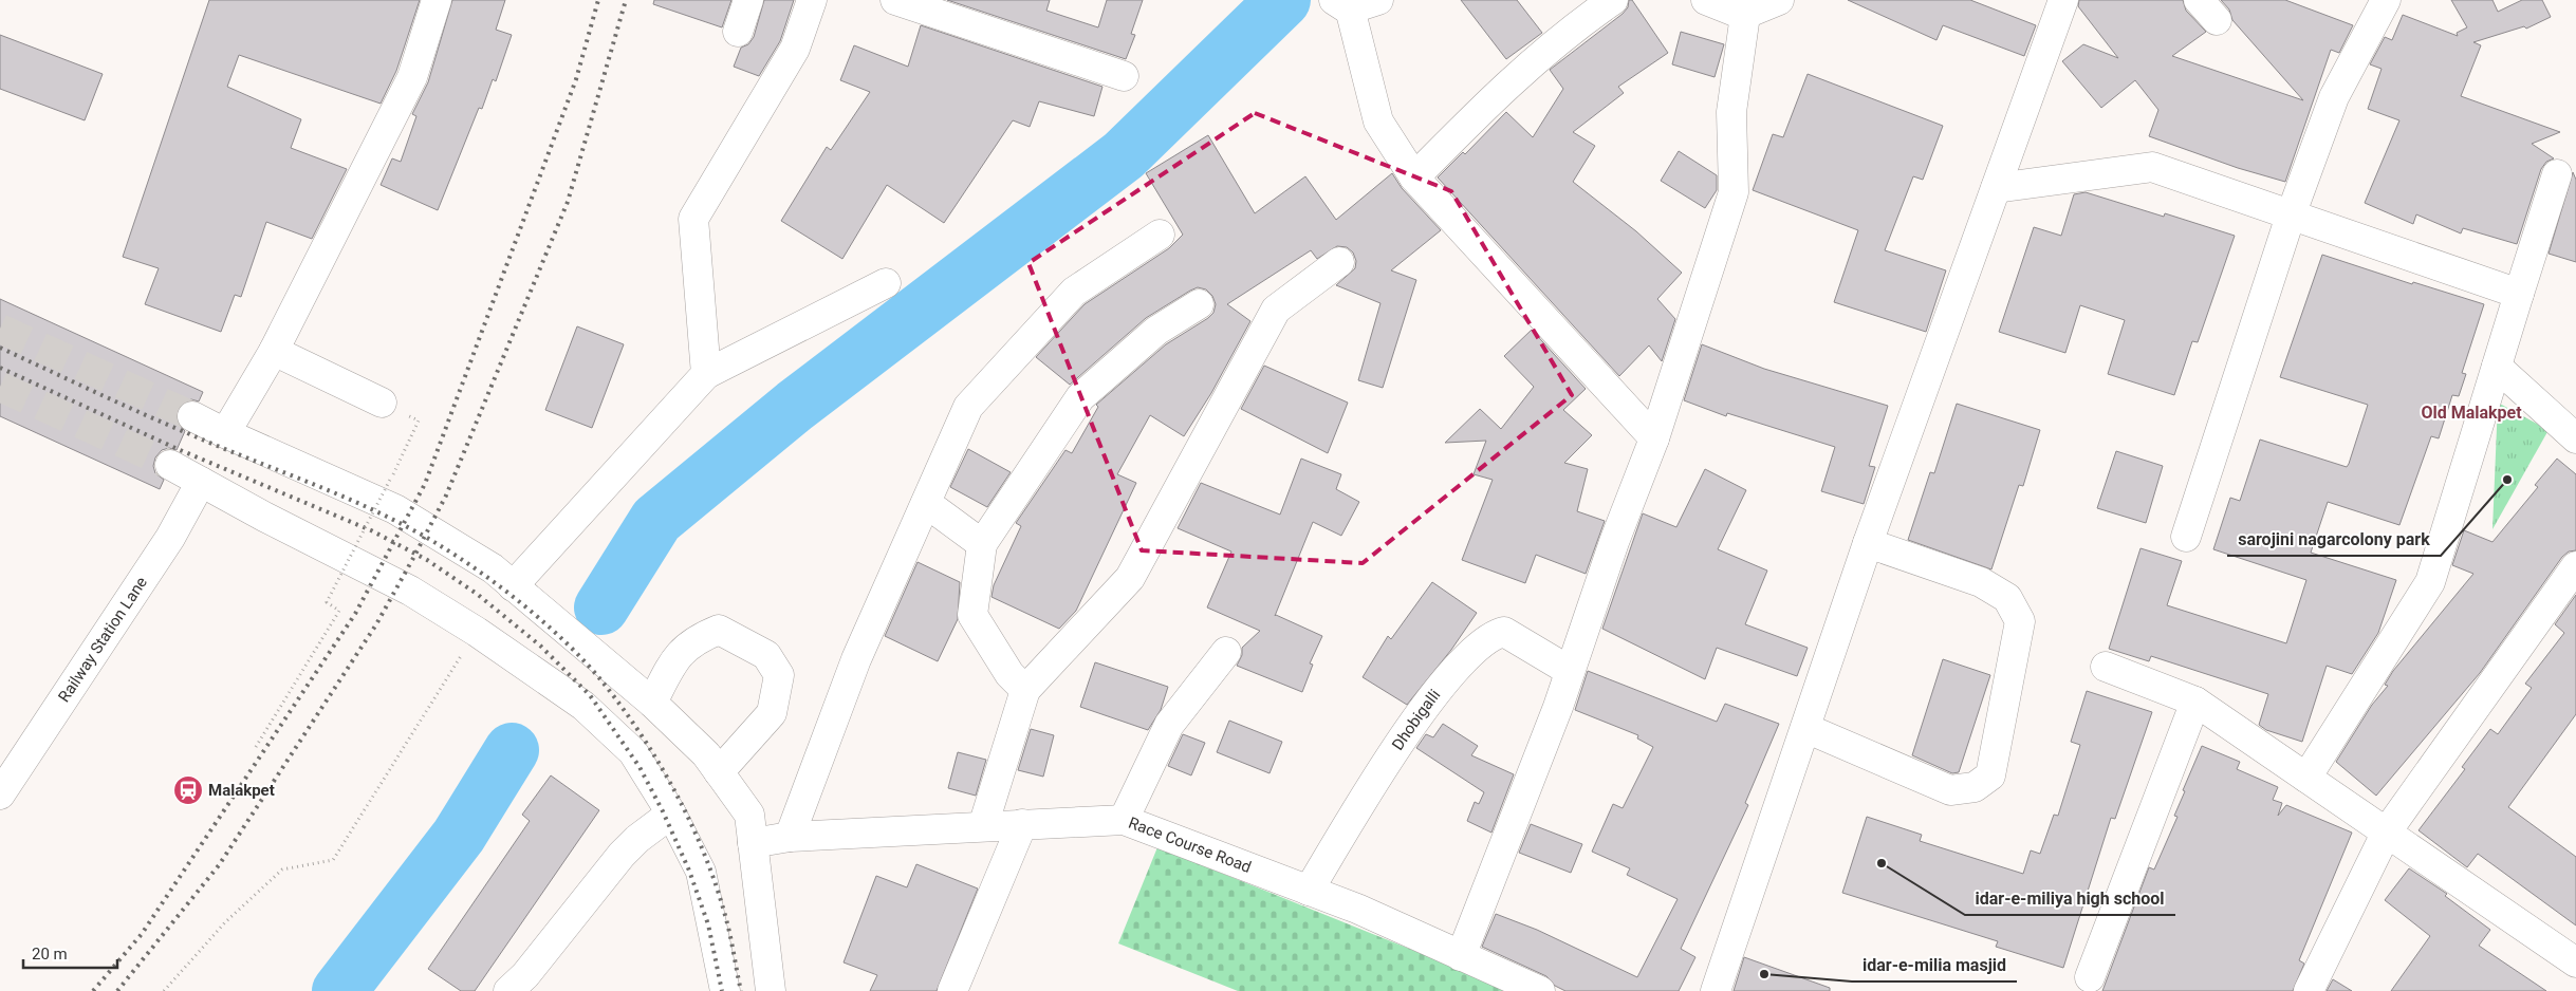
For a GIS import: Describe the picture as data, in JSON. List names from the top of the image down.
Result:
{
  "streets": {
    "main road": ["Railway Station Lane", "Dhobigalli", "Race Course Road"]
  },
  "crossings": [
    ["Dhobigalli", "Race Course Road"]
  ],
  "districts": ["Old Malakpet"],
  "places": {
    "other": ["sarojini nagarcolony park", "idar-e-miliya high school", "idar-e-milia masjid"],
    "station": ["Malakpet"]
  },
  "scale_bar": "20 m"
}
